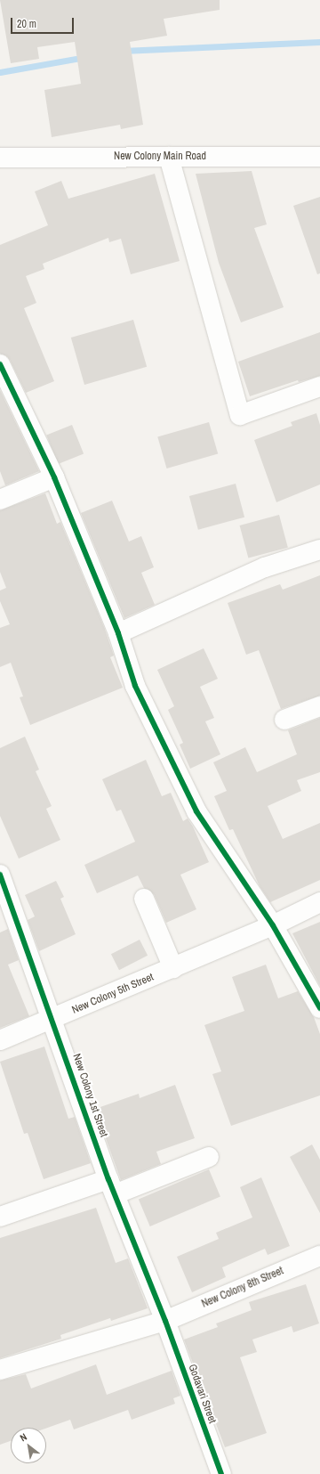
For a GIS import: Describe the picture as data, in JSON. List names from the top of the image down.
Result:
{
  "streets": {
    "street": [
      "New Colony Main Road",
      "New Colony 5th Street",
      "New Colony 1st Street",
      "New Colony 8th Street",
      "Godavari Street"
    ]
  },
  "crossings": [
    ["New Colony 5th Street", "New Colony 1st Street"],
    ["New Colony 1st Street", "New Colony 8th Street"],
    ["New Colony 1st Street", "Godavari Street"],
    ["New Colony 8th Street", "Godavari Street"]
  ],
  "scale_bar": "20 m",
  "north": "top left"
}
